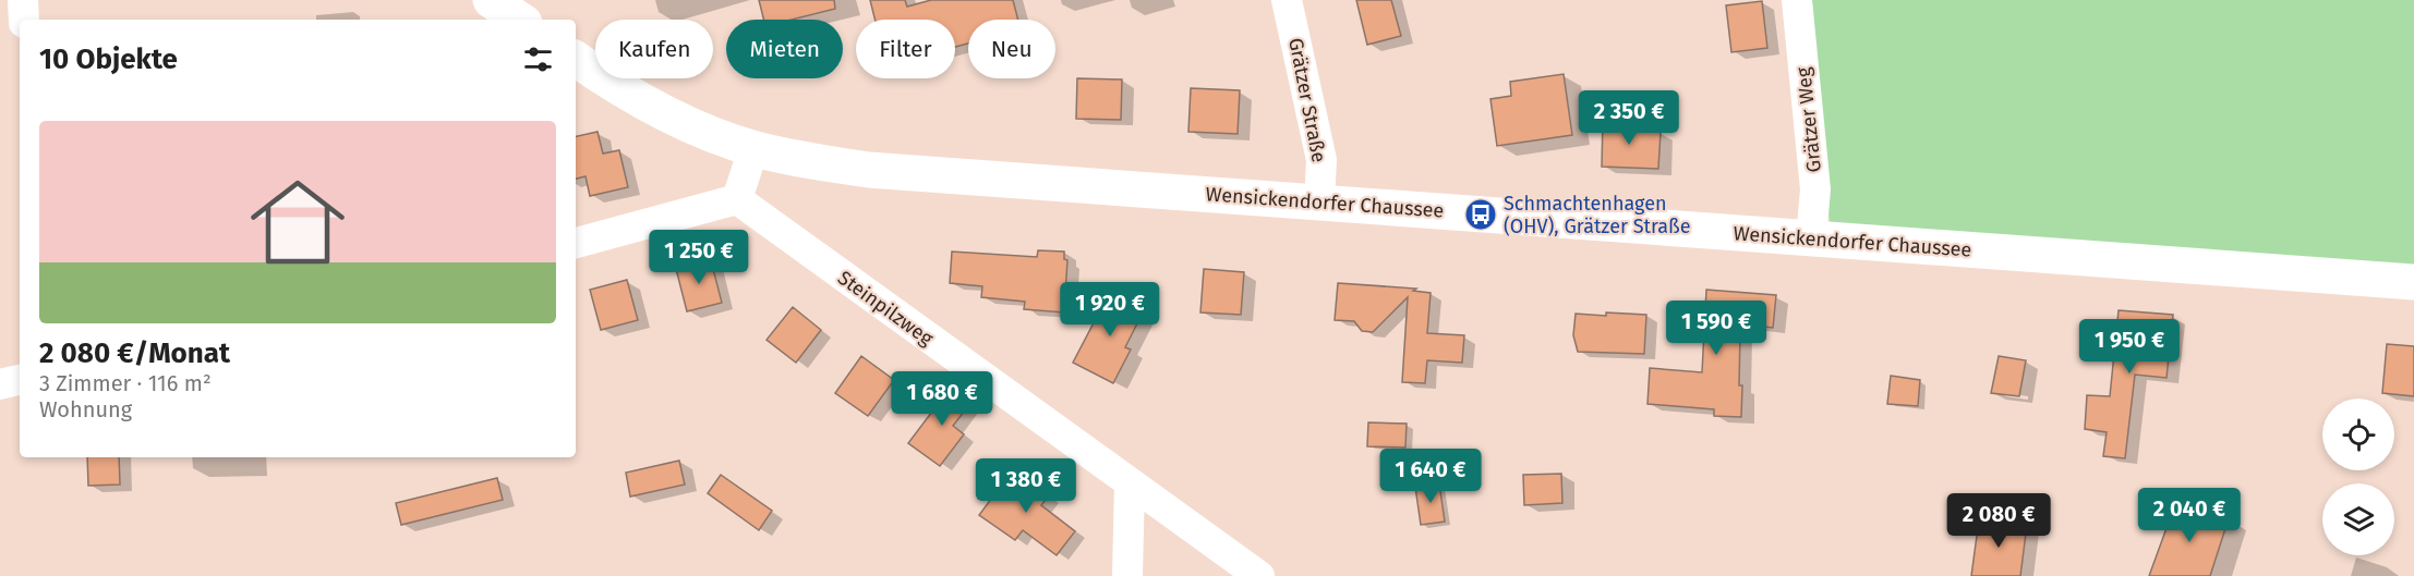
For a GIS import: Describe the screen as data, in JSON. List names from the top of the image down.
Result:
{
  "streets": {
    "main road": ["Wensickendorfer Chaussee"],
    "street": ["Grätzer Straße", "Grätzer Weg", "Steinpilzweg"]
  },
  "crossings": [
    ["Grätzer Straße", "Wensickendorfer Chaussee"],
    ["Grätzer Weg", "Wensickendorfer Chaussee"]
  ],
  "places": {
    "bus stop": ["Schmachtenhagen (OHV), Grätzer Straße"]
  },
  "page": {
    "chip": [
      "Kaufen",
      "Mieten",
      "Filter",
      "Neu"
    ],
    "heading": "10 Objekte",
    "price": [
      "2 350 €",
      "1 250 €",
      "1 920 €",
      "1 590 €",
      "1 950 €",
      "1 680 €",
      "1 640 €",
      "1 380 €",
      "2 040 €",
      "2 080 €"
    ],
    "list": [
      {
        "name": "2 080 €/Monat",
        "note": "3 Zimmer · 116 m² · Wohnung"
      }
    ]
  }
}
